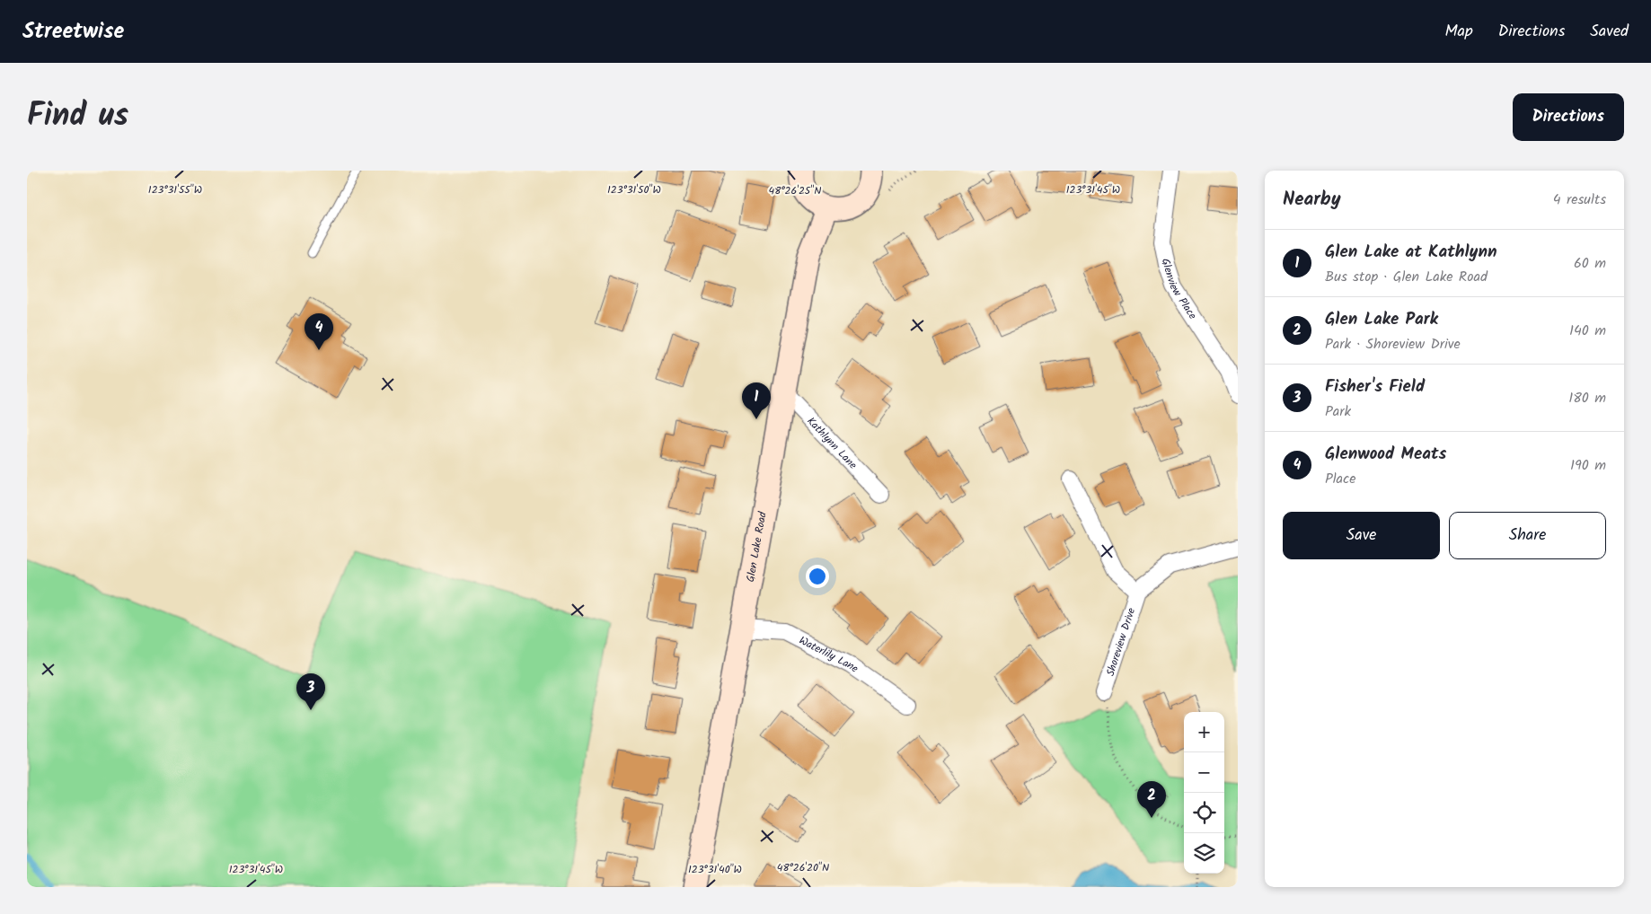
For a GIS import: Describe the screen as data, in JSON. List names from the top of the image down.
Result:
{
  "streets": {
    "street": [
      "Glenview Place",
      "Kathlynn Lane",
      "Glen Lake Road",
      "Shoreview Drive",
      "Waterlily Lane"
    ]
  },
  "crossings": [
    ["Kathlynn Lane", "Glen Lake Road"],
    ["Glen Lake Road", "Waterlily Lane"]
  ],
  "page": {
    "header": "Streetwise",
    "nav": ["Map", "Directions", "Saved"],
    "title": "Find us",
    "buttons": [
      "Directions",
      ["Save", "Share"]
    ],
    "heading": ["Nearby", "4 results"],
    "list": [
      {
        "mark": "1",
        "name": "Glen Lake at Kathlynn",
        "note": "Bus stop · Glen Lake Road",
        "value": "60 m"
      },
      {
        "mark": "2",
        "name": "Glen Lake Park",
        "note": "Park · Shoreview Drive",
        "value": "140 m"
      },
      {
        "mark": "3",
        "name": "Fisher's Field",
        "note": "Park",
        "value": "180 m"
      },
      {
        "mark": "4",
        "name": "Glenwood Meats",
        "note": "Place",
        "value": "190 m"
      }
    ],
    "pins": [
      "4",
      "1",
      "3",
      "2"
    ],
    "map_buttons": ["+", "−"]
  },
  "coordinates": [
    "123°31'55\"W",
    "123°31'50\"W",
    "123°31'45\"W",
    "48°26'25\"N",
    "48°26'20\"N",
    "123°31'40\"W"
  ]
}
